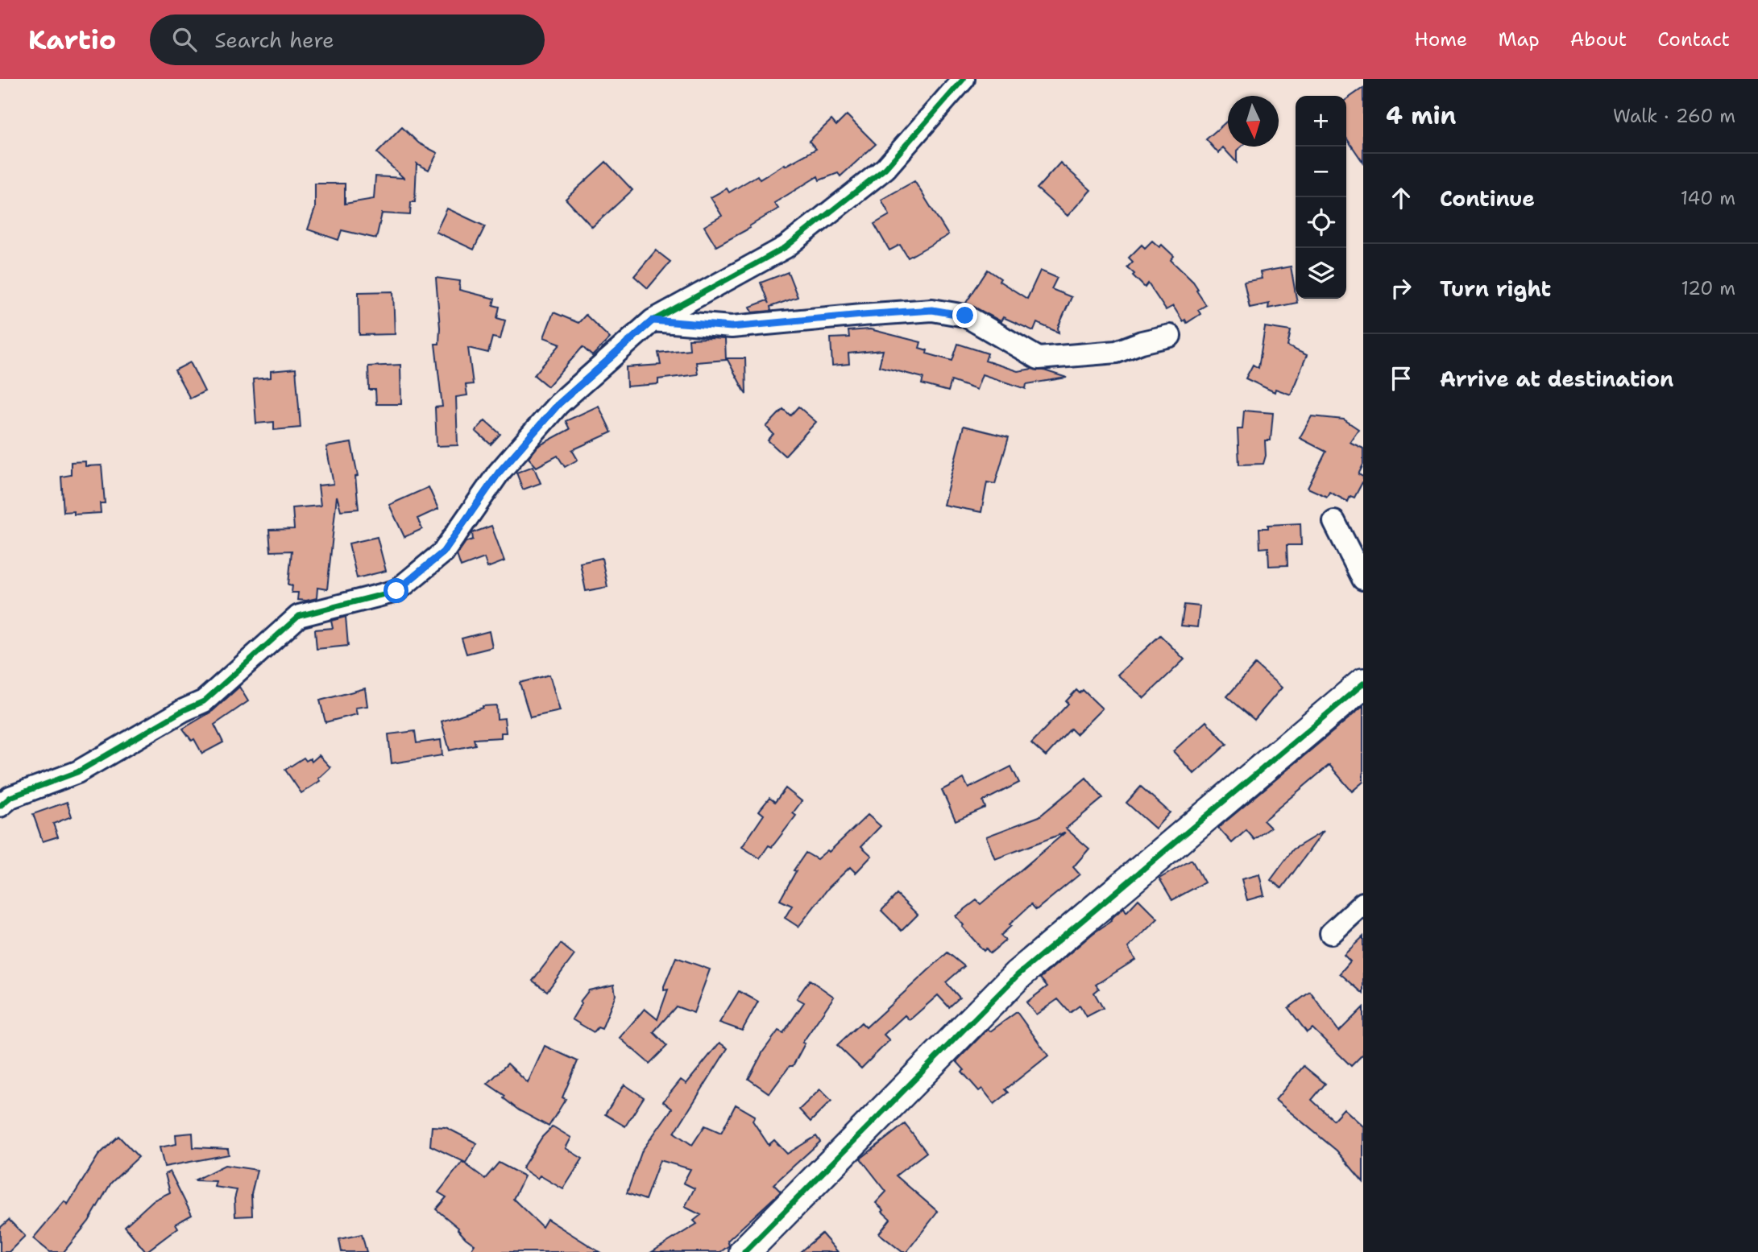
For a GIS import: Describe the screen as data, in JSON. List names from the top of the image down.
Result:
{
  "north": "bottom",
  "page": {
    "header": "Kartio",
    "search": "Search here",
    "nav": [
      "Home",
      "Map",
      "About",
      "Contact"
    ],
    "heading": ["4 min", "Walk · 260 m"],
    "map_buttons": ["+", "−"],
    "list": [
      ["Continue", "140 m"],
      ["Turn right", "120 m"],
      "Arrive at destination"
    ]
  }
}
